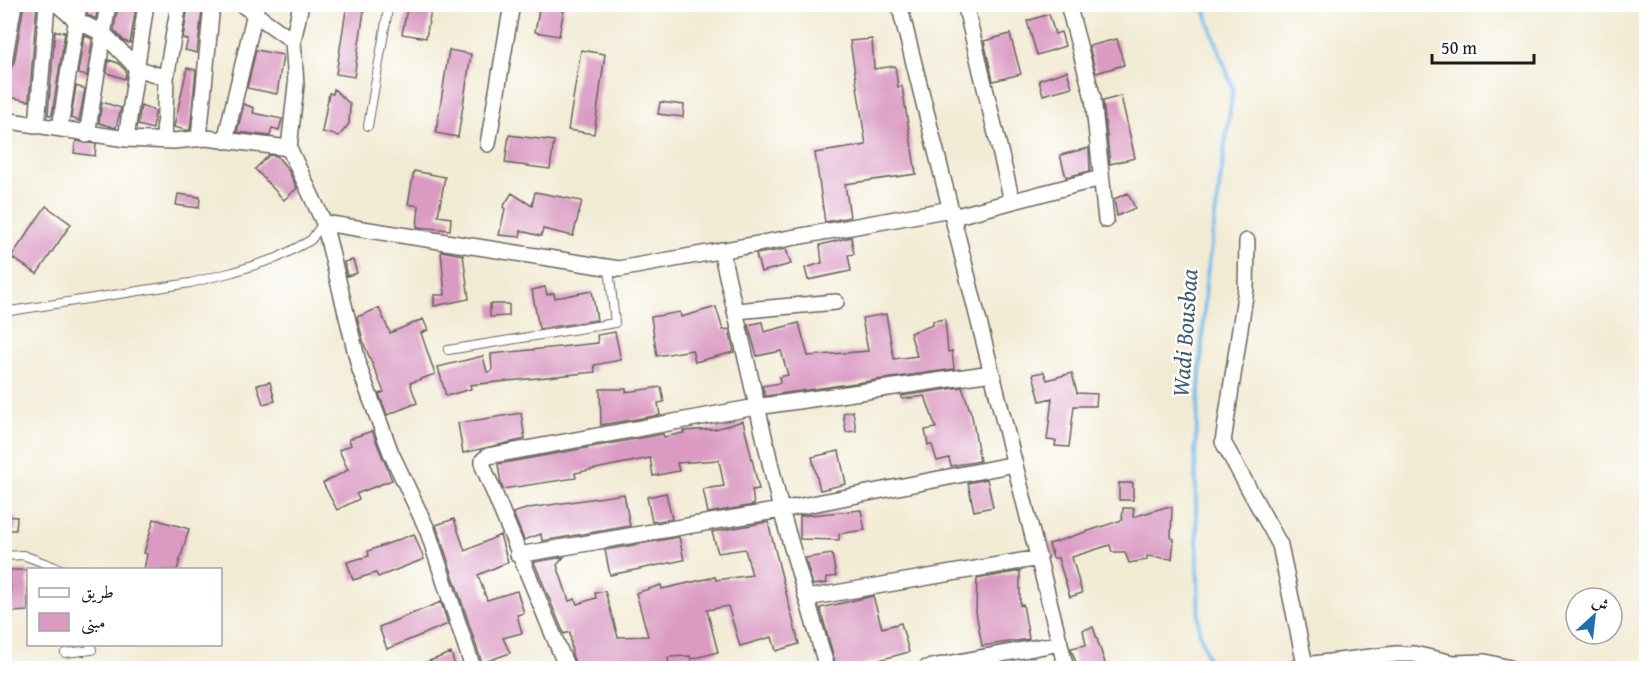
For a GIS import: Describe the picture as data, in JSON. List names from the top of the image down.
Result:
{
  "water": ["Wadi Bousbaa"],
  "legend": ["طريق", "مبنى"],
  "scale_bar": "50 m",
  "north": "top right"
}
